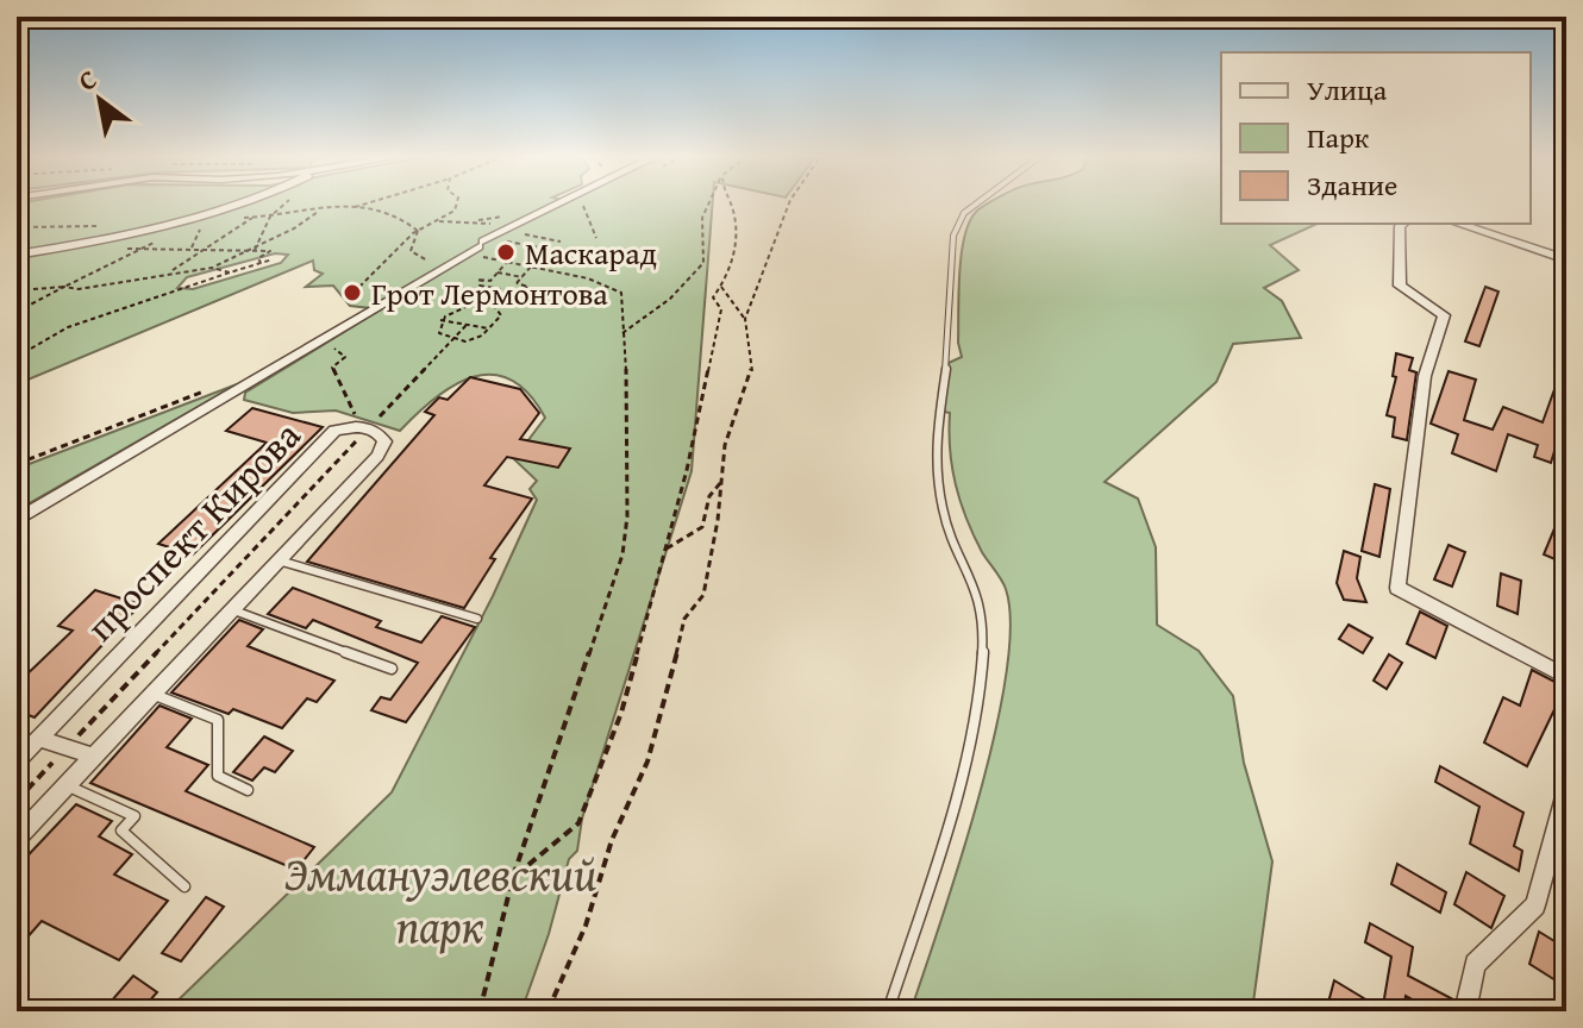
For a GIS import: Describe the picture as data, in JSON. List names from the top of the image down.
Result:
{
  "streets": {
    "street": ["проспект Кирова"]
  },
  "parks": ["Эммануэлевский парк"],
  "places": ["Маскарад", "Грот Лермонтова"],
  "legend": ["Улица", "Парк", "Здание"],
  "north": "top left"
}
